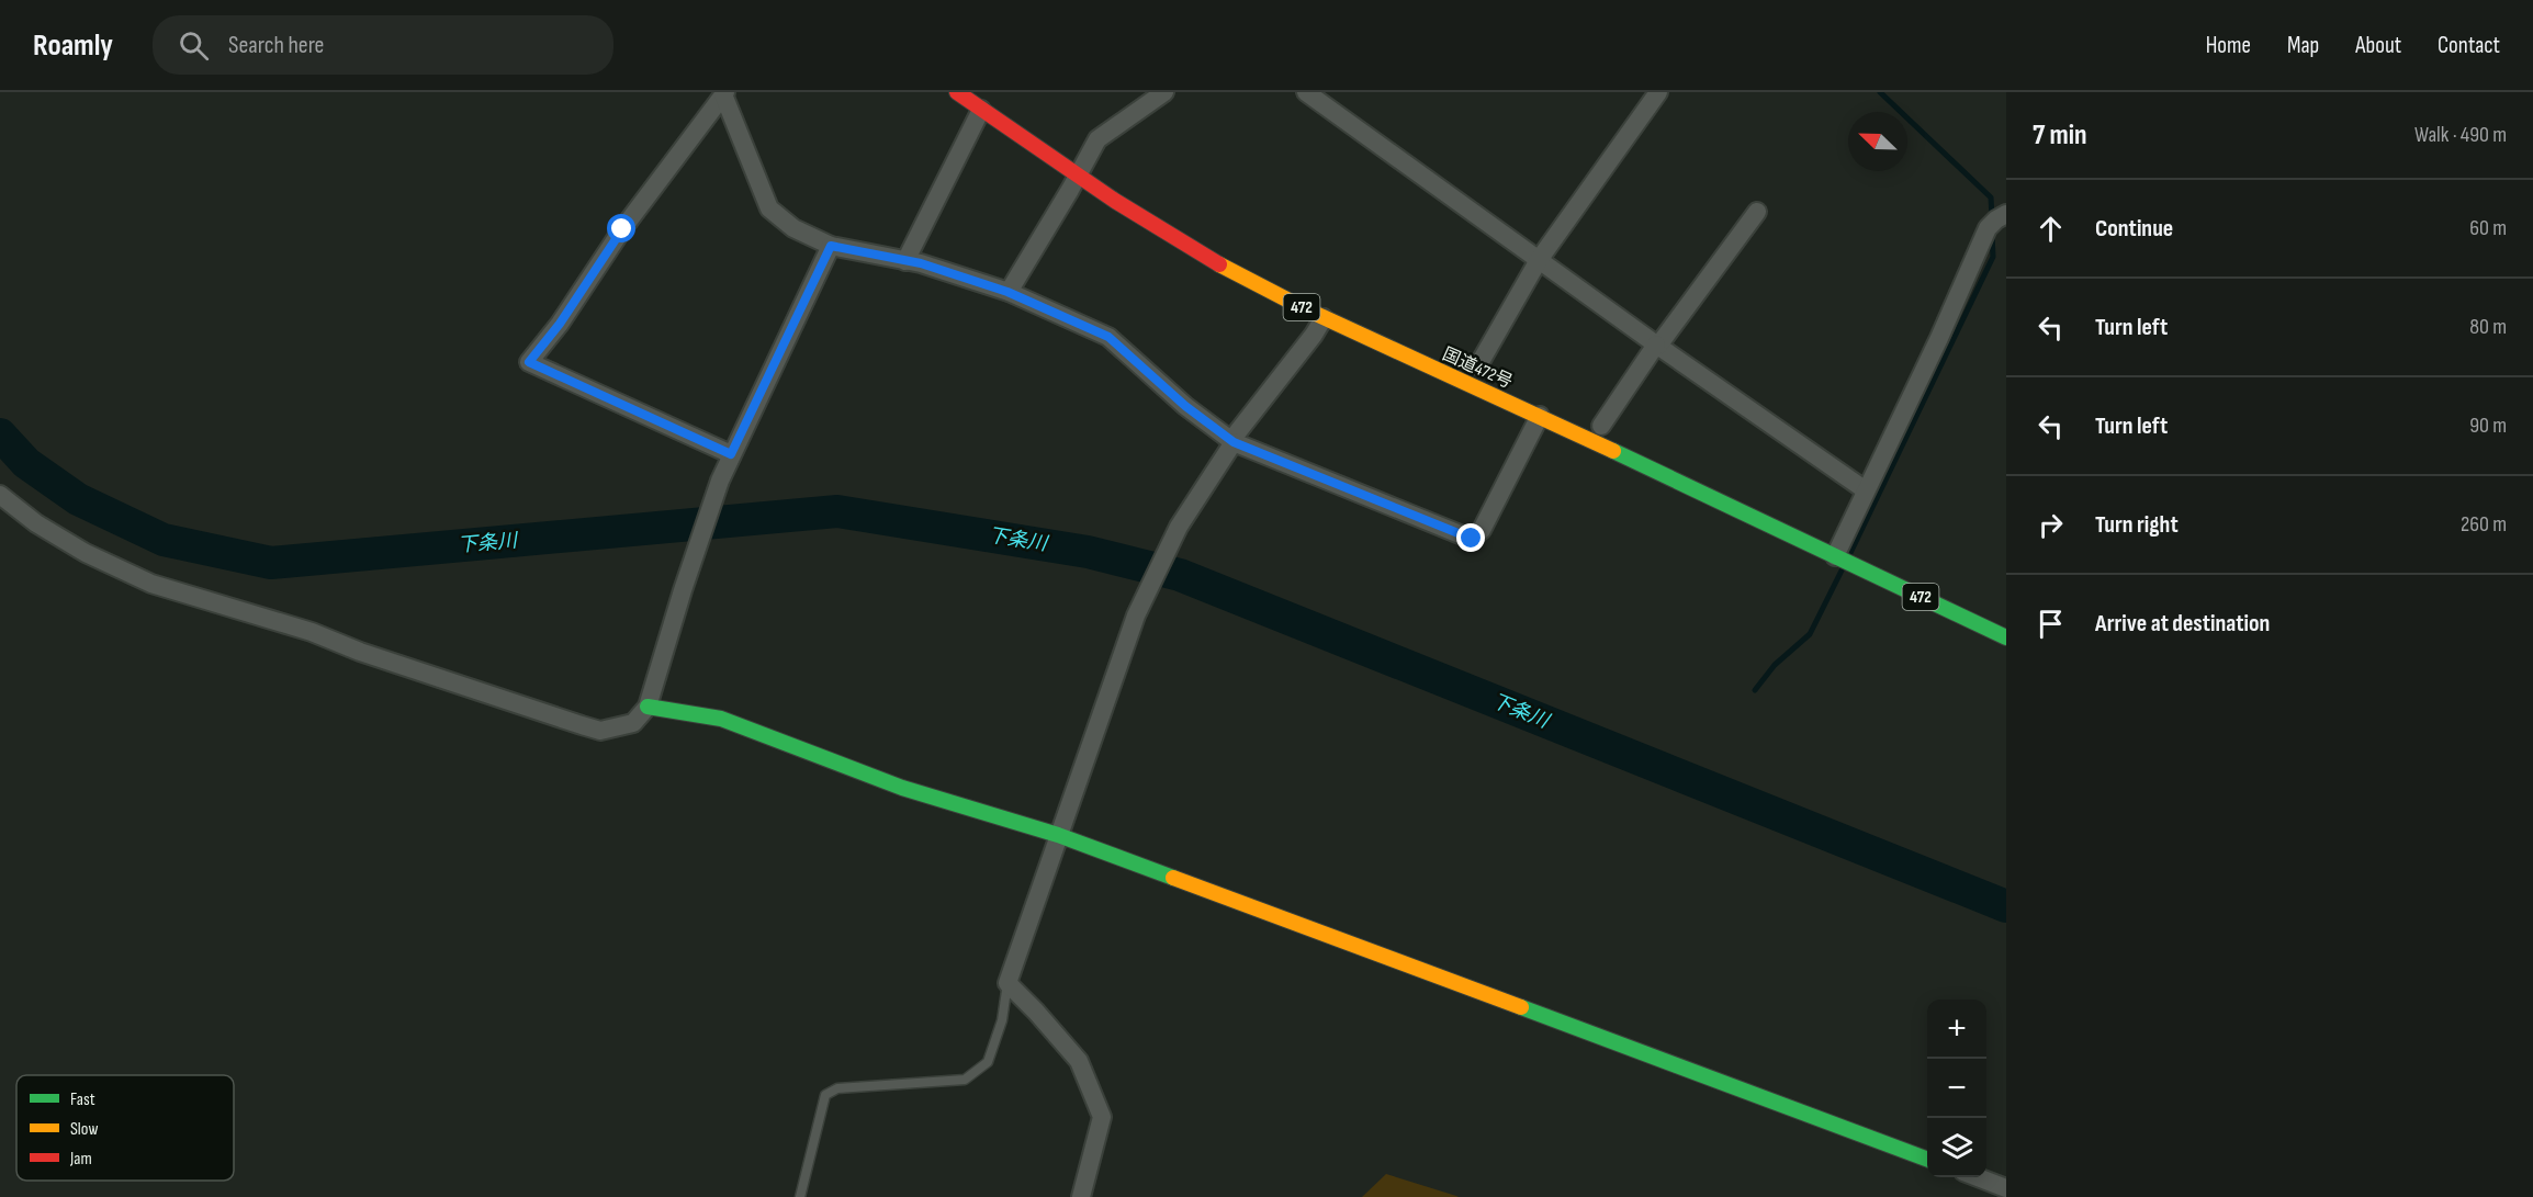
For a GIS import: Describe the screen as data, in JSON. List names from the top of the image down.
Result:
{
  "streets": {
    "main road": ["472", "国道472号"]
  },
  "water": ["下条川"],
  "legend": ["Fast", "Slow", "Jam"],
  "north": "top left",
  "page": {
    "header": "Roamly",
    "search": "Search here",
    "nav": [
      "Home",
      "Map",
      "About",
      "Contact"
    ],
    "heading": ["7 min", "Walk · 490 m"],
    "list": [
      ["Continue", "60 m"],
      ["Turn left", "80 m"],
      ["Turn left", "90 m"],
      ["Turn right", "260 m"],
      "Arrive at destination"
    ],
    "map_buttons": ["+", "−"]
  }
}
